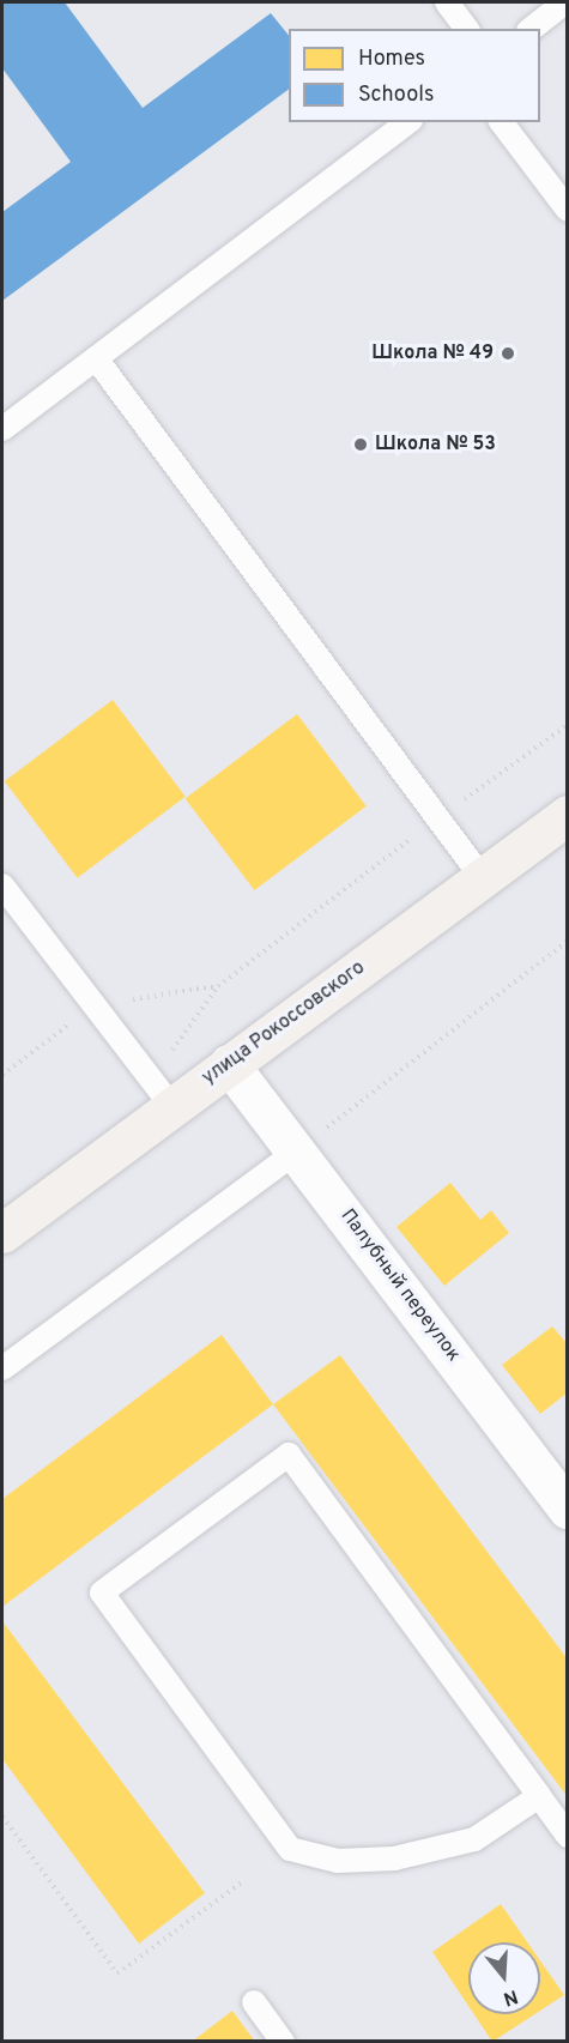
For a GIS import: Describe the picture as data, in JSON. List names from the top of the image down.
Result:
{
  "streets": {
    "street": ["улица Рокоссовского", "Палубный переулок"]
  },
  "crossings": [
    ["улица Рокоссовского", "Палубный переулок"]
  ],
  "places": ["Школа № 49", "Школа № 53"],
  "legend": ["Homes", "Schools"],
  "north": "bottom"
}
